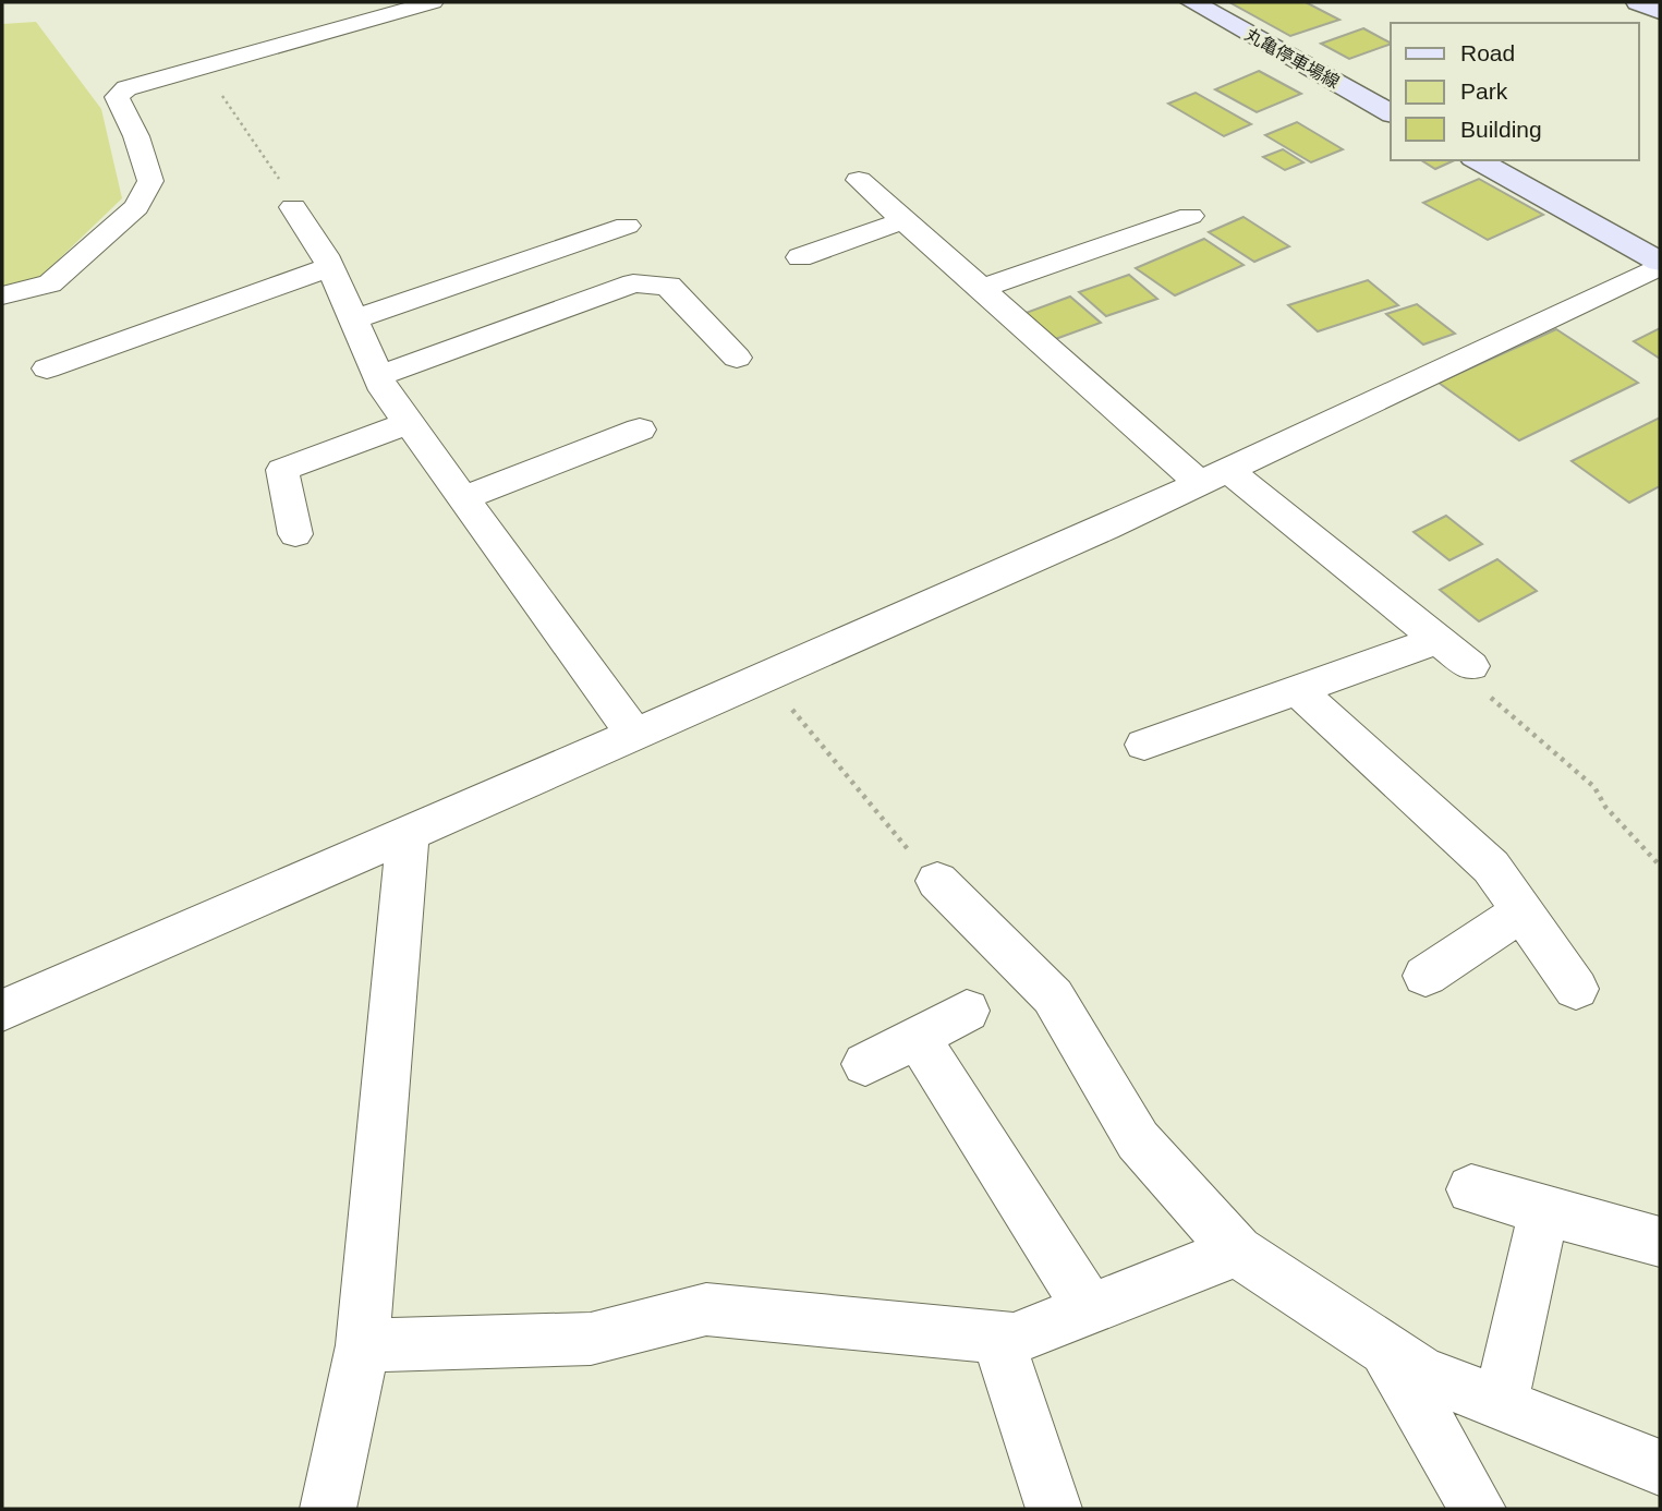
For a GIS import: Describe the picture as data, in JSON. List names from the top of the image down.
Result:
{
  "streets": {
    "main road": ["丸亀停車場線"]
  },
  "legend": ["Road", "Park", "Building"]
}
